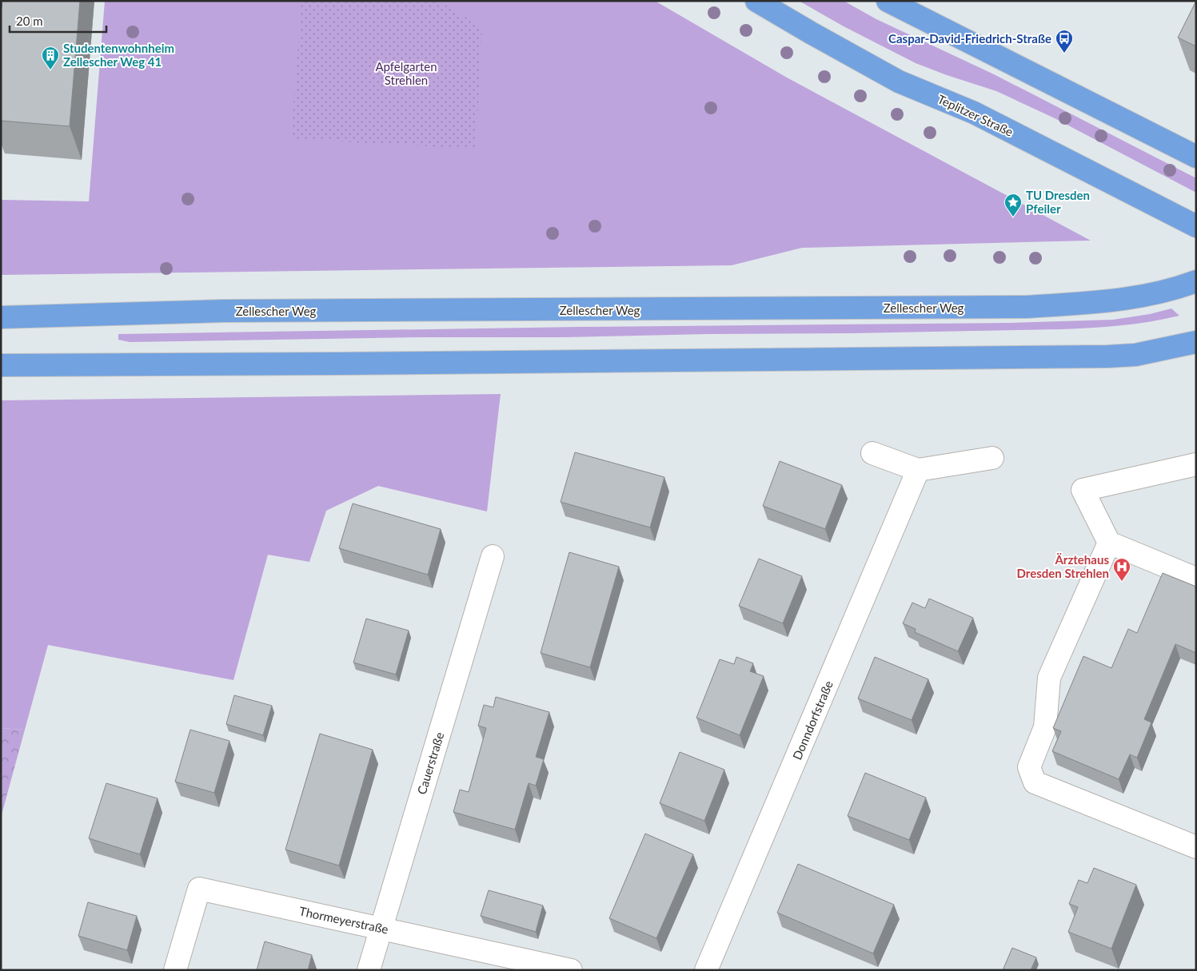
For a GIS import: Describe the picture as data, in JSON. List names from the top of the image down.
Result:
{
  "streets": {
    "main road": ["Teplitzer Straße", "Zellescher Weg"],
    "street": ["Donndorfstraße", "Cauerstraße", "Thormeyerstraße"]
  },
  "crossings": [
    ["Cauerstraße", "Thormeyerstraße"]
  ],
  "parks": ["Apfelgarten Strehlen"],
  "places": {
    "bus stop": ["Caspar-David-Friedrich-Straße"],
    "building": ["Studentenwohnheim Zellescher Weg 41"],
    "place": ["TU Dresden Pfeiler"],
    "hospital": ["Ärztehaus Dresden Strehlen"]
  },
  "scale_bar": "20 m"
}
